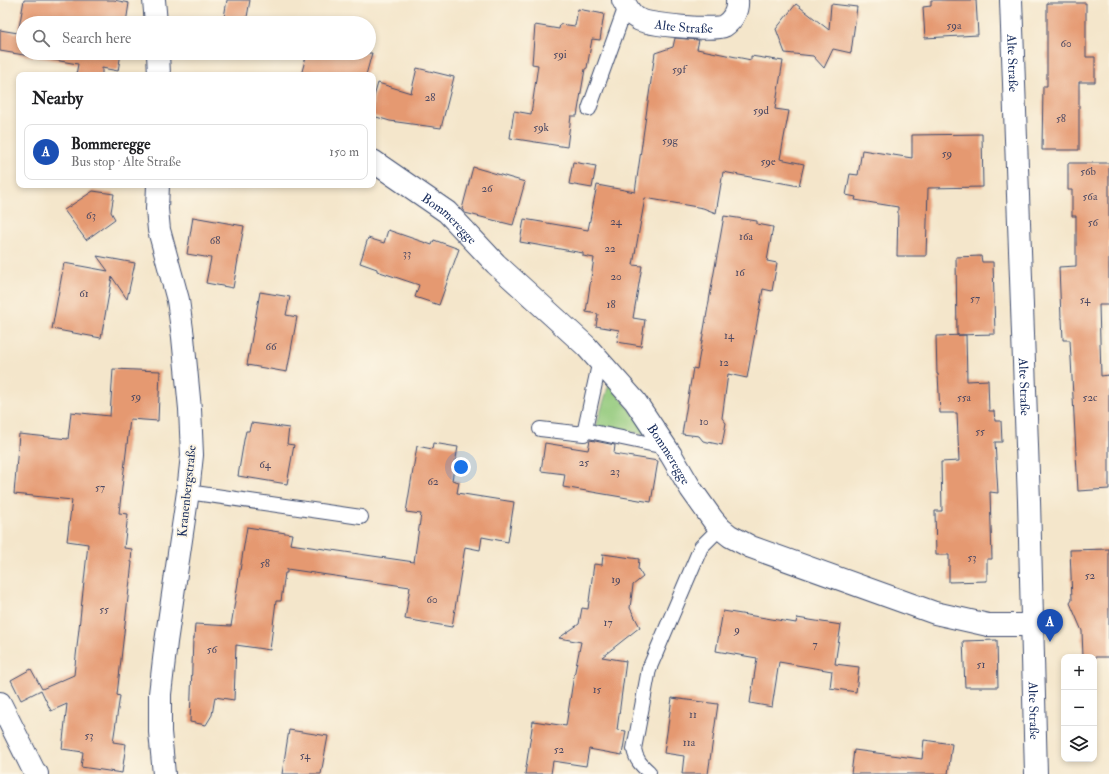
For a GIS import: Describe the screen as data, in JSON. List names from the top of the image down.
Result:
{
  "streets": {
    "street": ["Alte Straße", "Bommeregge", "Kranenbergstraße"]
  },
  "crossings": [
    ["Alte Straße", "Bommeregge"]
  ],
  "house_numbers": [
    "59a",
    "60",
    "59i",
    "59f",
    "28",
    "59d",
    "58",
    "59k",
    "59g",
    "59",
    "59e",
    "56b",
    "26",
    "56a",
    "63",
    "24",
    "56",
    "16a",
    "68",
    "22",
    "33",
    "16",
    "20",
    "61",
    "57",
    "54",
    "18",
    "14",
    "66",
    "12",
    "59",
    "55a",
    "52c",
    "10",
    "55",
    "25",
    "64",
    "23",
    "62",
    "57",
    "53",
    "58",
    "52",
    "19",
    "60",
    "55",
    "17",
    "9",
    "7",
    "56",
    "51",
    "15",
    "11",
    "53",
    "11a",
    "52",
    "54"
  ],
  "page": {
    "search": "Search here",
    "heading": "Nearby",
    "list": [
      {
        "mark": "A",
        "name": "Bommeregge",
        "note": "Bus stop · Alte Straße",
        "value": "150 m"
      }
    ],
    "pins": "A",
    "map_buttons": ["+", "−"]
  }
}
